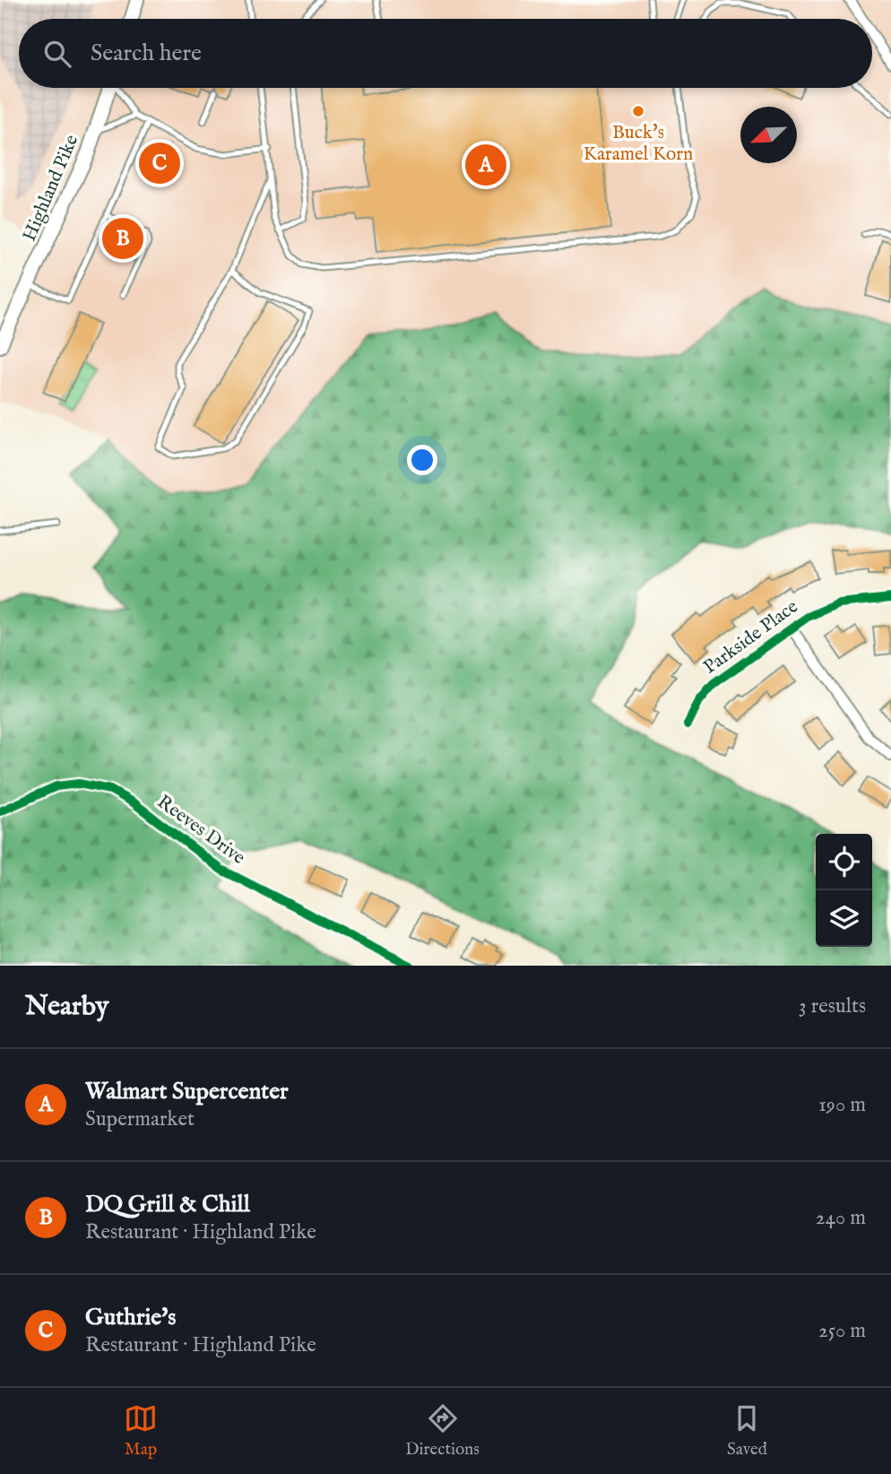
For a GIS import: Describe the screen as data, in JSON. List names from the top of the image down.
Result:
{
  "streets": {
    "main road": ["Highland Pike"],
    "street": ["Parkside Place", "Reeves Drive"]
  },
  "places": ["Buck's Karamel Korn"],
  "north": "bottom left",
  "page": {
    "search": "Search here",
    "pins": ["C", "A", "B"],
    "heading": ["Nearby", "3 results"],
    "list": [
      {
        "mark": "A",
        "name": "Walmart Supercenter",
        "note": "Supermarket",
        "value": "190 m"
      },
      {
        "mark": "B",
        "name": "DQ Grill & Chill",
        "note": "Restaurant · Highland Pike",
        "value": "240 m"
      },
      {
        "mark": "C",
        "name": "Guthrie's",
        "note": "Restaurant · Highland Pike",
        "value": "250 m"
      }
    ],
    "nav": ["Map", "Directions", "Saved"]
  }
}
